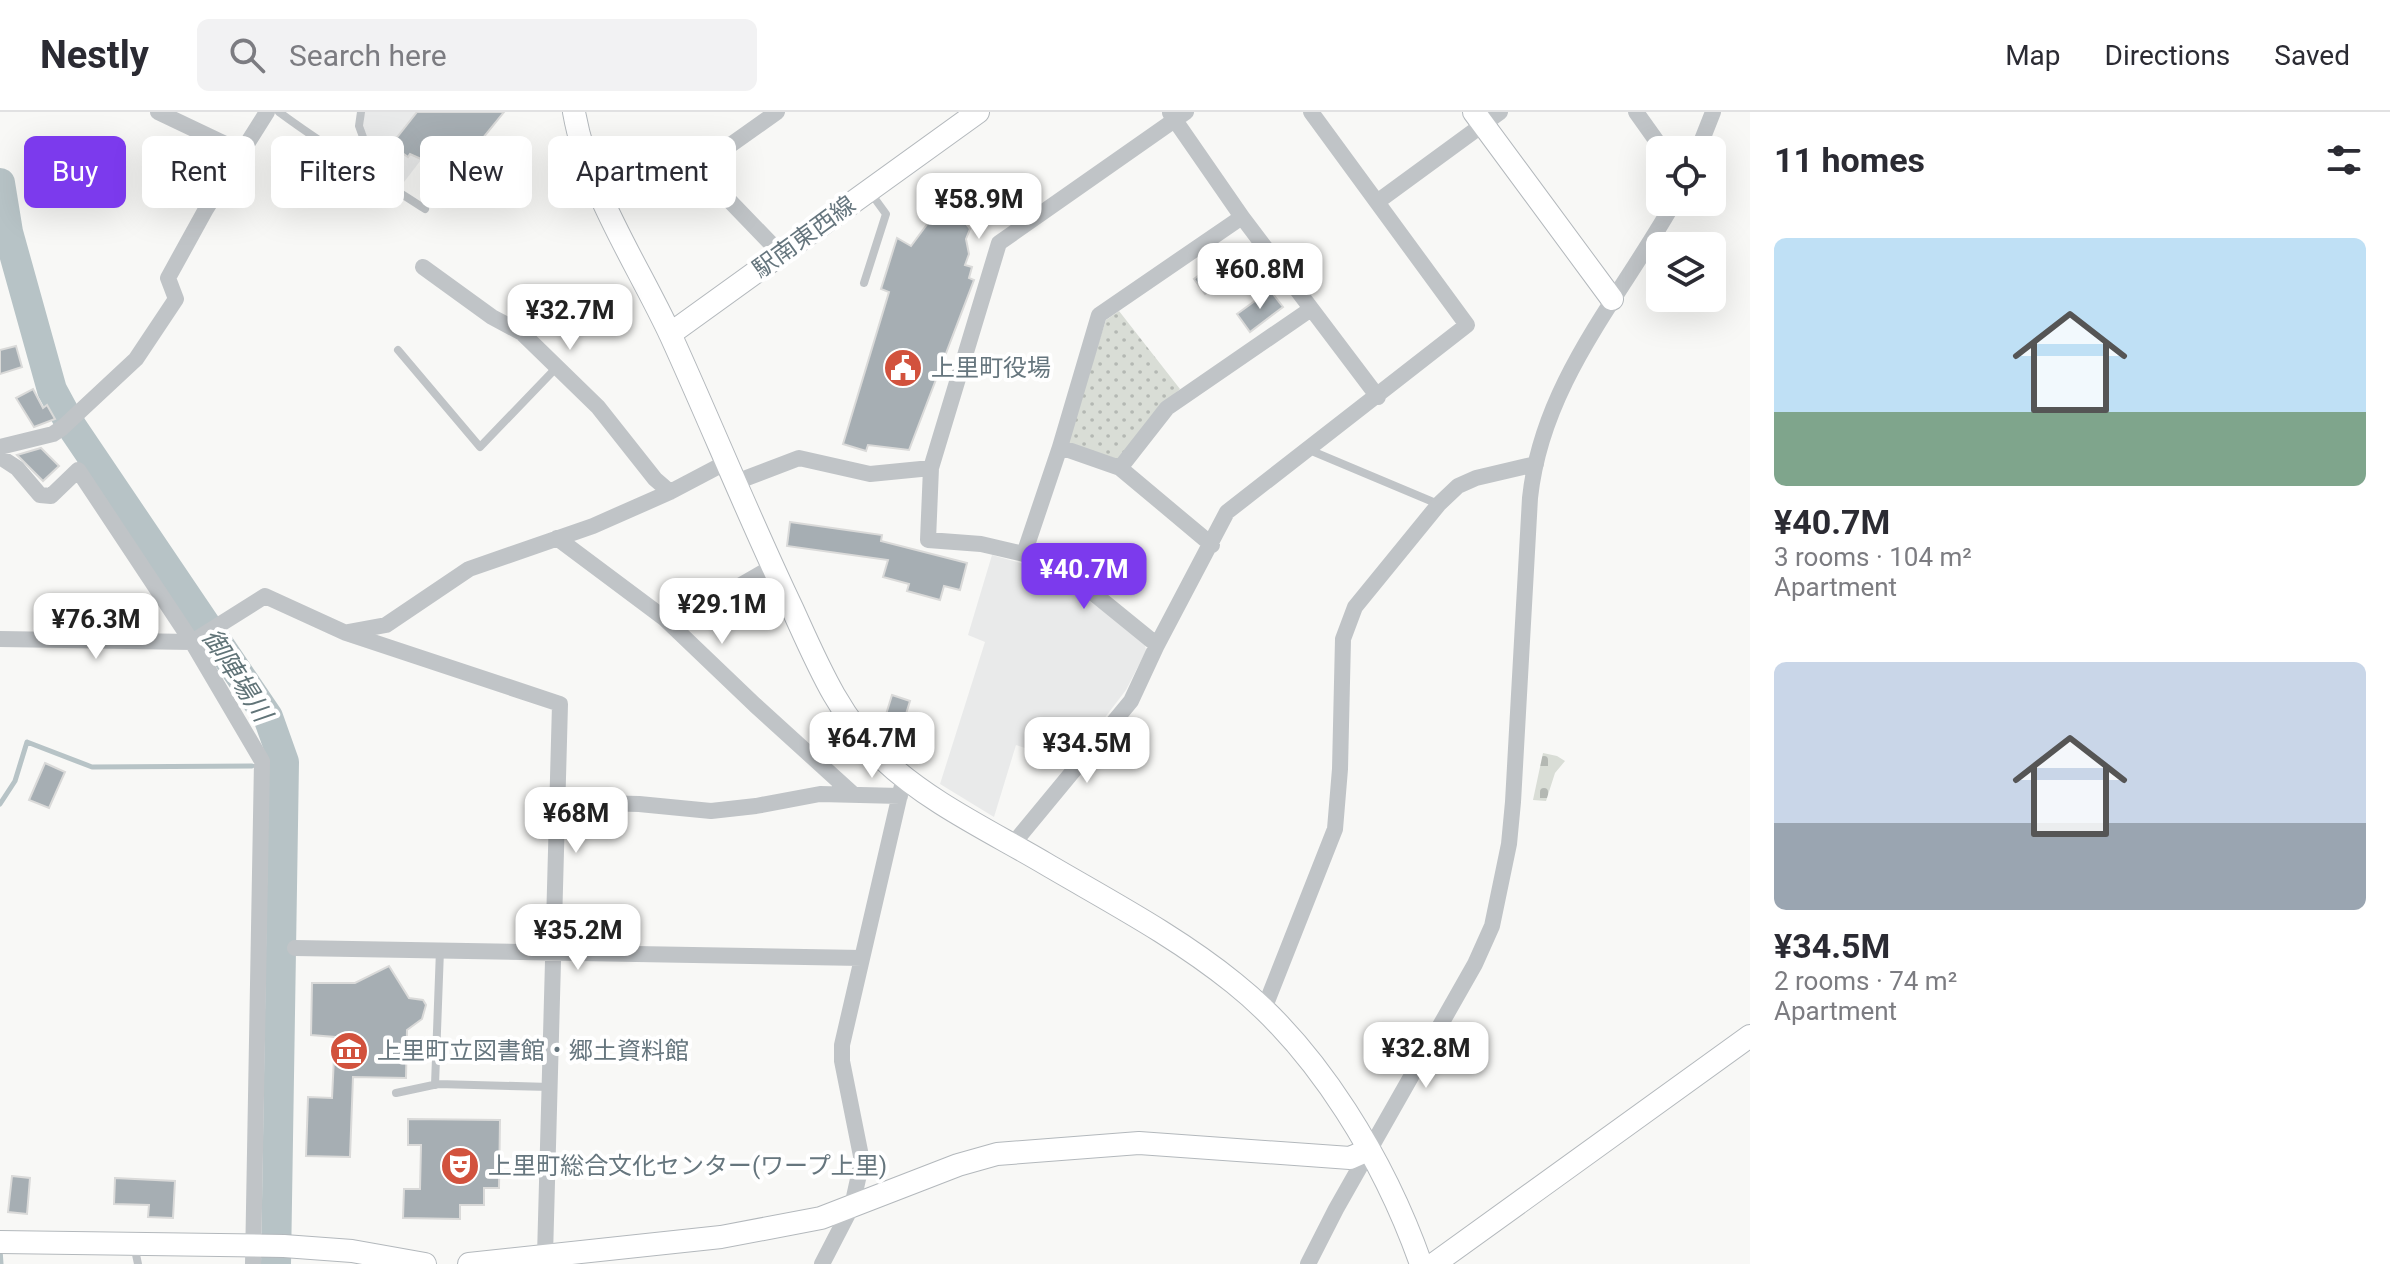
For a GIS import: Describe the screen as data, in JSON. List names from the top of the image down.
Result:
{
  "streets": {
    "street": ["駅南東西線"]
  },
  "water": ["御陣場川"],
  "places": {
    "public building": ["上里町役場"],
    "museum": ["上里町立図書館・郷土資料館"],
    "theatre": ["上里町総合文化センター(ワープ上里)"]
  },
  "page": {
    "header": "Nestly",
    "search": "Search here",
    "nav": ["Map", "Directions", "Saved"],
    "heading": "11 homes",
    "chip": [
      "Buy",
      "Rent",
      "Filters",
      "New",
      "Apartment"
    ],
    "price": [
      "¥58.9M",
      "¥60.8M",
      "¥32.7M",
      "¥40.7M",
      "¥29.1M",
      "¥76.3M",
      "¥64.7M",
      "¥34.5M",
      "¥68M",
      "¥35.2M",
      "¥32.8M"
    ],
    "list": [
      {
        "name": "¥40.7M",
        "note": "3 rooms · 104 m² · Apartment"
      },
      {
        "name": "¥34.5M",
        "note": "2 rooms · 74 m² · Apartment"
      }
    ]
  }
}
